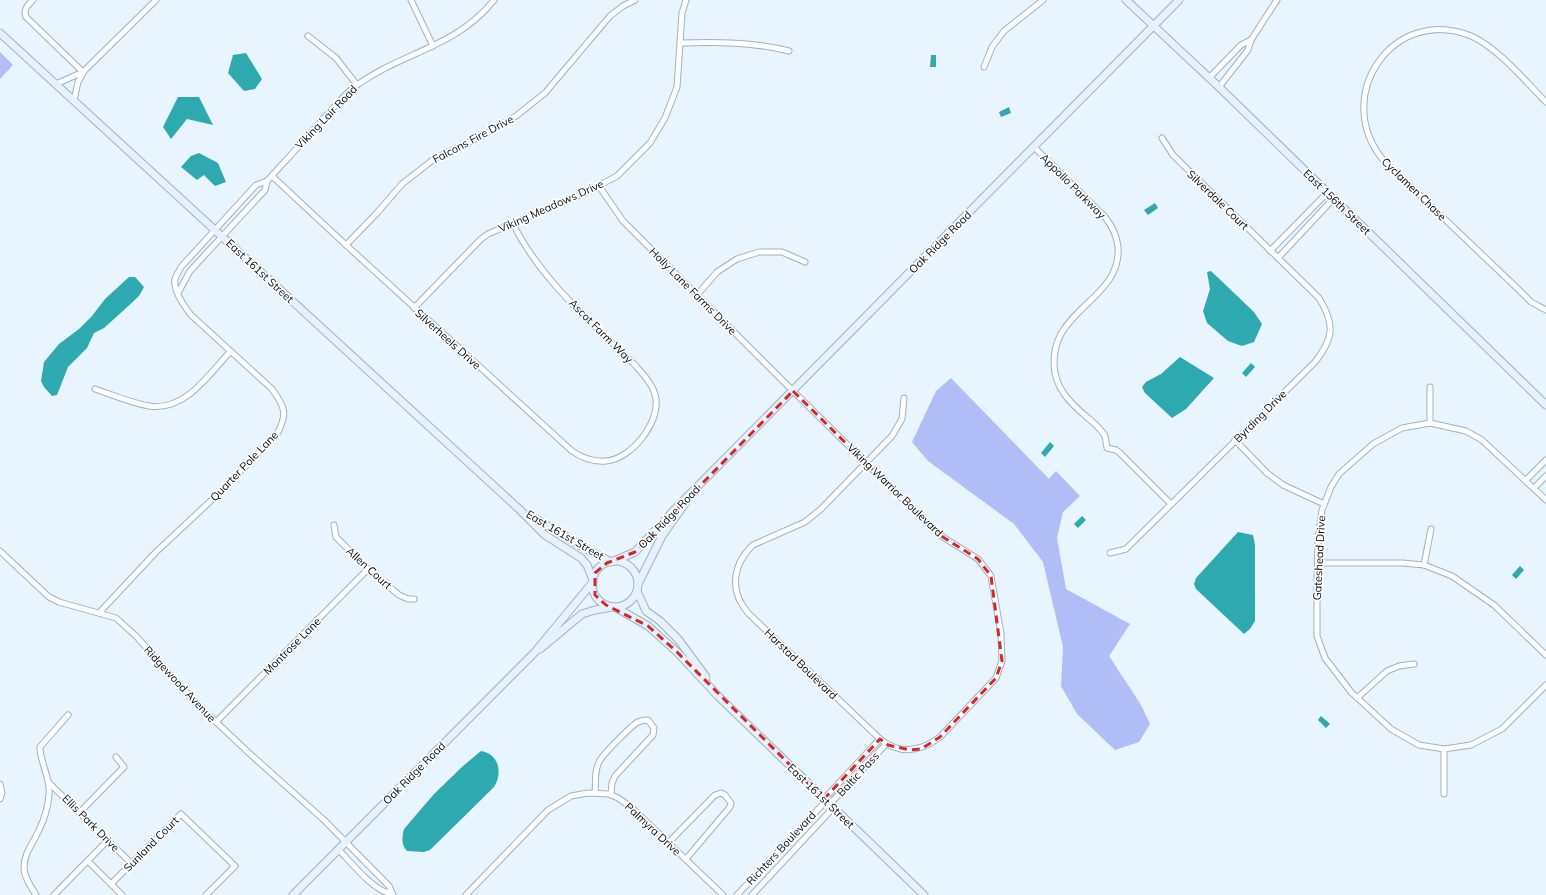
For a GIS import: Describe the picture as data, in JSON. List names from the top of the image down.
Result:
{
  "streets": {
    "street": [
      "Viking Lair Road",
      "Falcons Fire Drive",
      "Appollo Parkway",
      "Cyclamen Chase",
      "Silverdale Court",
      "East 156th Street",
      "Viking Meadows Drive",
      "Oak Ridge Road",
      "East 161st Street",
      "Holly Lane Farms Drive",
      "Ascot Farm Way",
      "Silverheels Drive",
      "Byrding Drive",
      "Quarter Pole Lane",
      "Viking Warrior Boulevard",
      "Gateshead Drive",
      "Allen Court",
      "Montrose Lane",
      "Harstad Boulevard",
      "Ridgewood Avenue",
      "Baltic Pass",
      "Ellis Park Drive",
      "Palmyra Drive",
      "Sunland Court",
      "Richters Boulevard"
    ]
  },
  "crossings": [
    ["Viking Lair Road", "East 161st Street"],
    ["Viking Lair Road", "Silverheels Drive"],
    ["Viking Lair Road", "Quarter Pole Lane"],
    ["Falcons Fire Drive", "Silverheels Drive"],
    ["Appollo Parkway", "Oak Ridge Road"],
    ["Appollo Parkway", "Byrding Drive"],
    ["Silverdale Court", "Byrding Drive"],
    ["East 156th Street", "Oak Ridge Road"],
    ["Viking Meadows Drive", "Holly Lane Farms Drive"],
    ["Viking Meadows Drive", "Ascot Farm Way"],
    ["Viking Meadows Drive", "Silverheels Drive"],
    ["Oak Ridge Road", "East 161st Street"],
    ["Oak Ridge Road", "Holly Lane Farms Drive"],
    ["Oak Ridge Road", "Viking Warrior Boulevard"],
    ["Oak Ridge Road", "Ridgewood Avenue"],
    ["East 161st Street", "Quarter Pole Lane"],
    ["East 161st Street", "Baltic Pass"],
    ["East 161st Street", "Richters Boulevard"],
    ["Holly Lane Farms Drive", "Viking Warrior Boulevard"],
    ["Ascot Farm Way", "Silverheels Drive"],
    ["Quarter Pole Lane", "Ridgewood Avenue"],
    ["Viking Warrior Boulevard", "Harstad Boulevard"],
    ["Viking Warrior Boulevard", "Baltic Pass"],
    ["Allen Court", "Montrose Lane"],
    ["Montrose Lane", "Ridgewood Avenue"],
    ["Harstad Boulevard", "Baltic Pass"],
    ["Baltic Pass", "Richters Boulevard"],
    ["Ellis Park Drive", "Sunland Court"]
  ]
}
